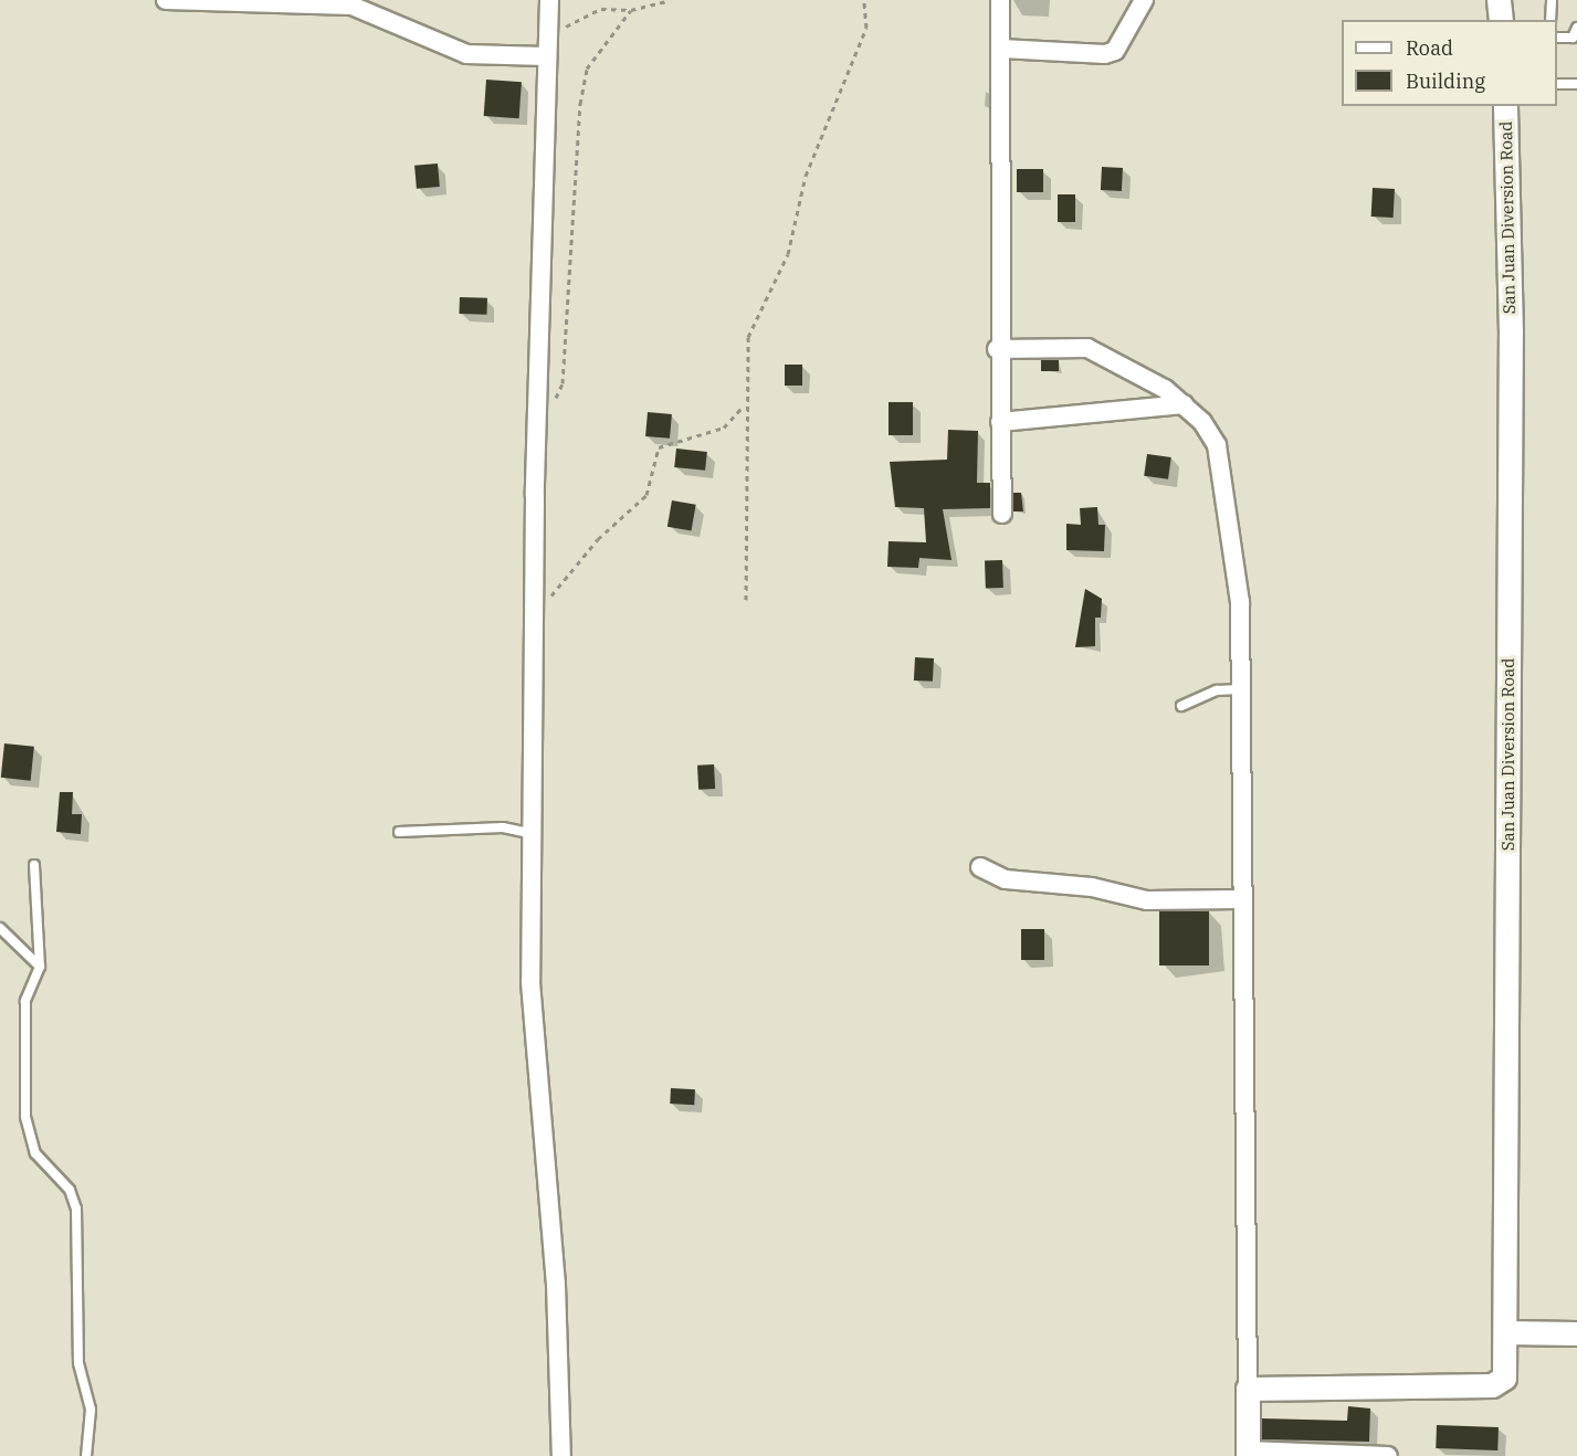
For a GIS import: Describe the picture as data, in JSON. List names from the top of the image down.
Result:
{
  "streets": {
    "street": ["San Juan Diversion Road"]
  },
  "legend": ["Road", "Building"]
}
